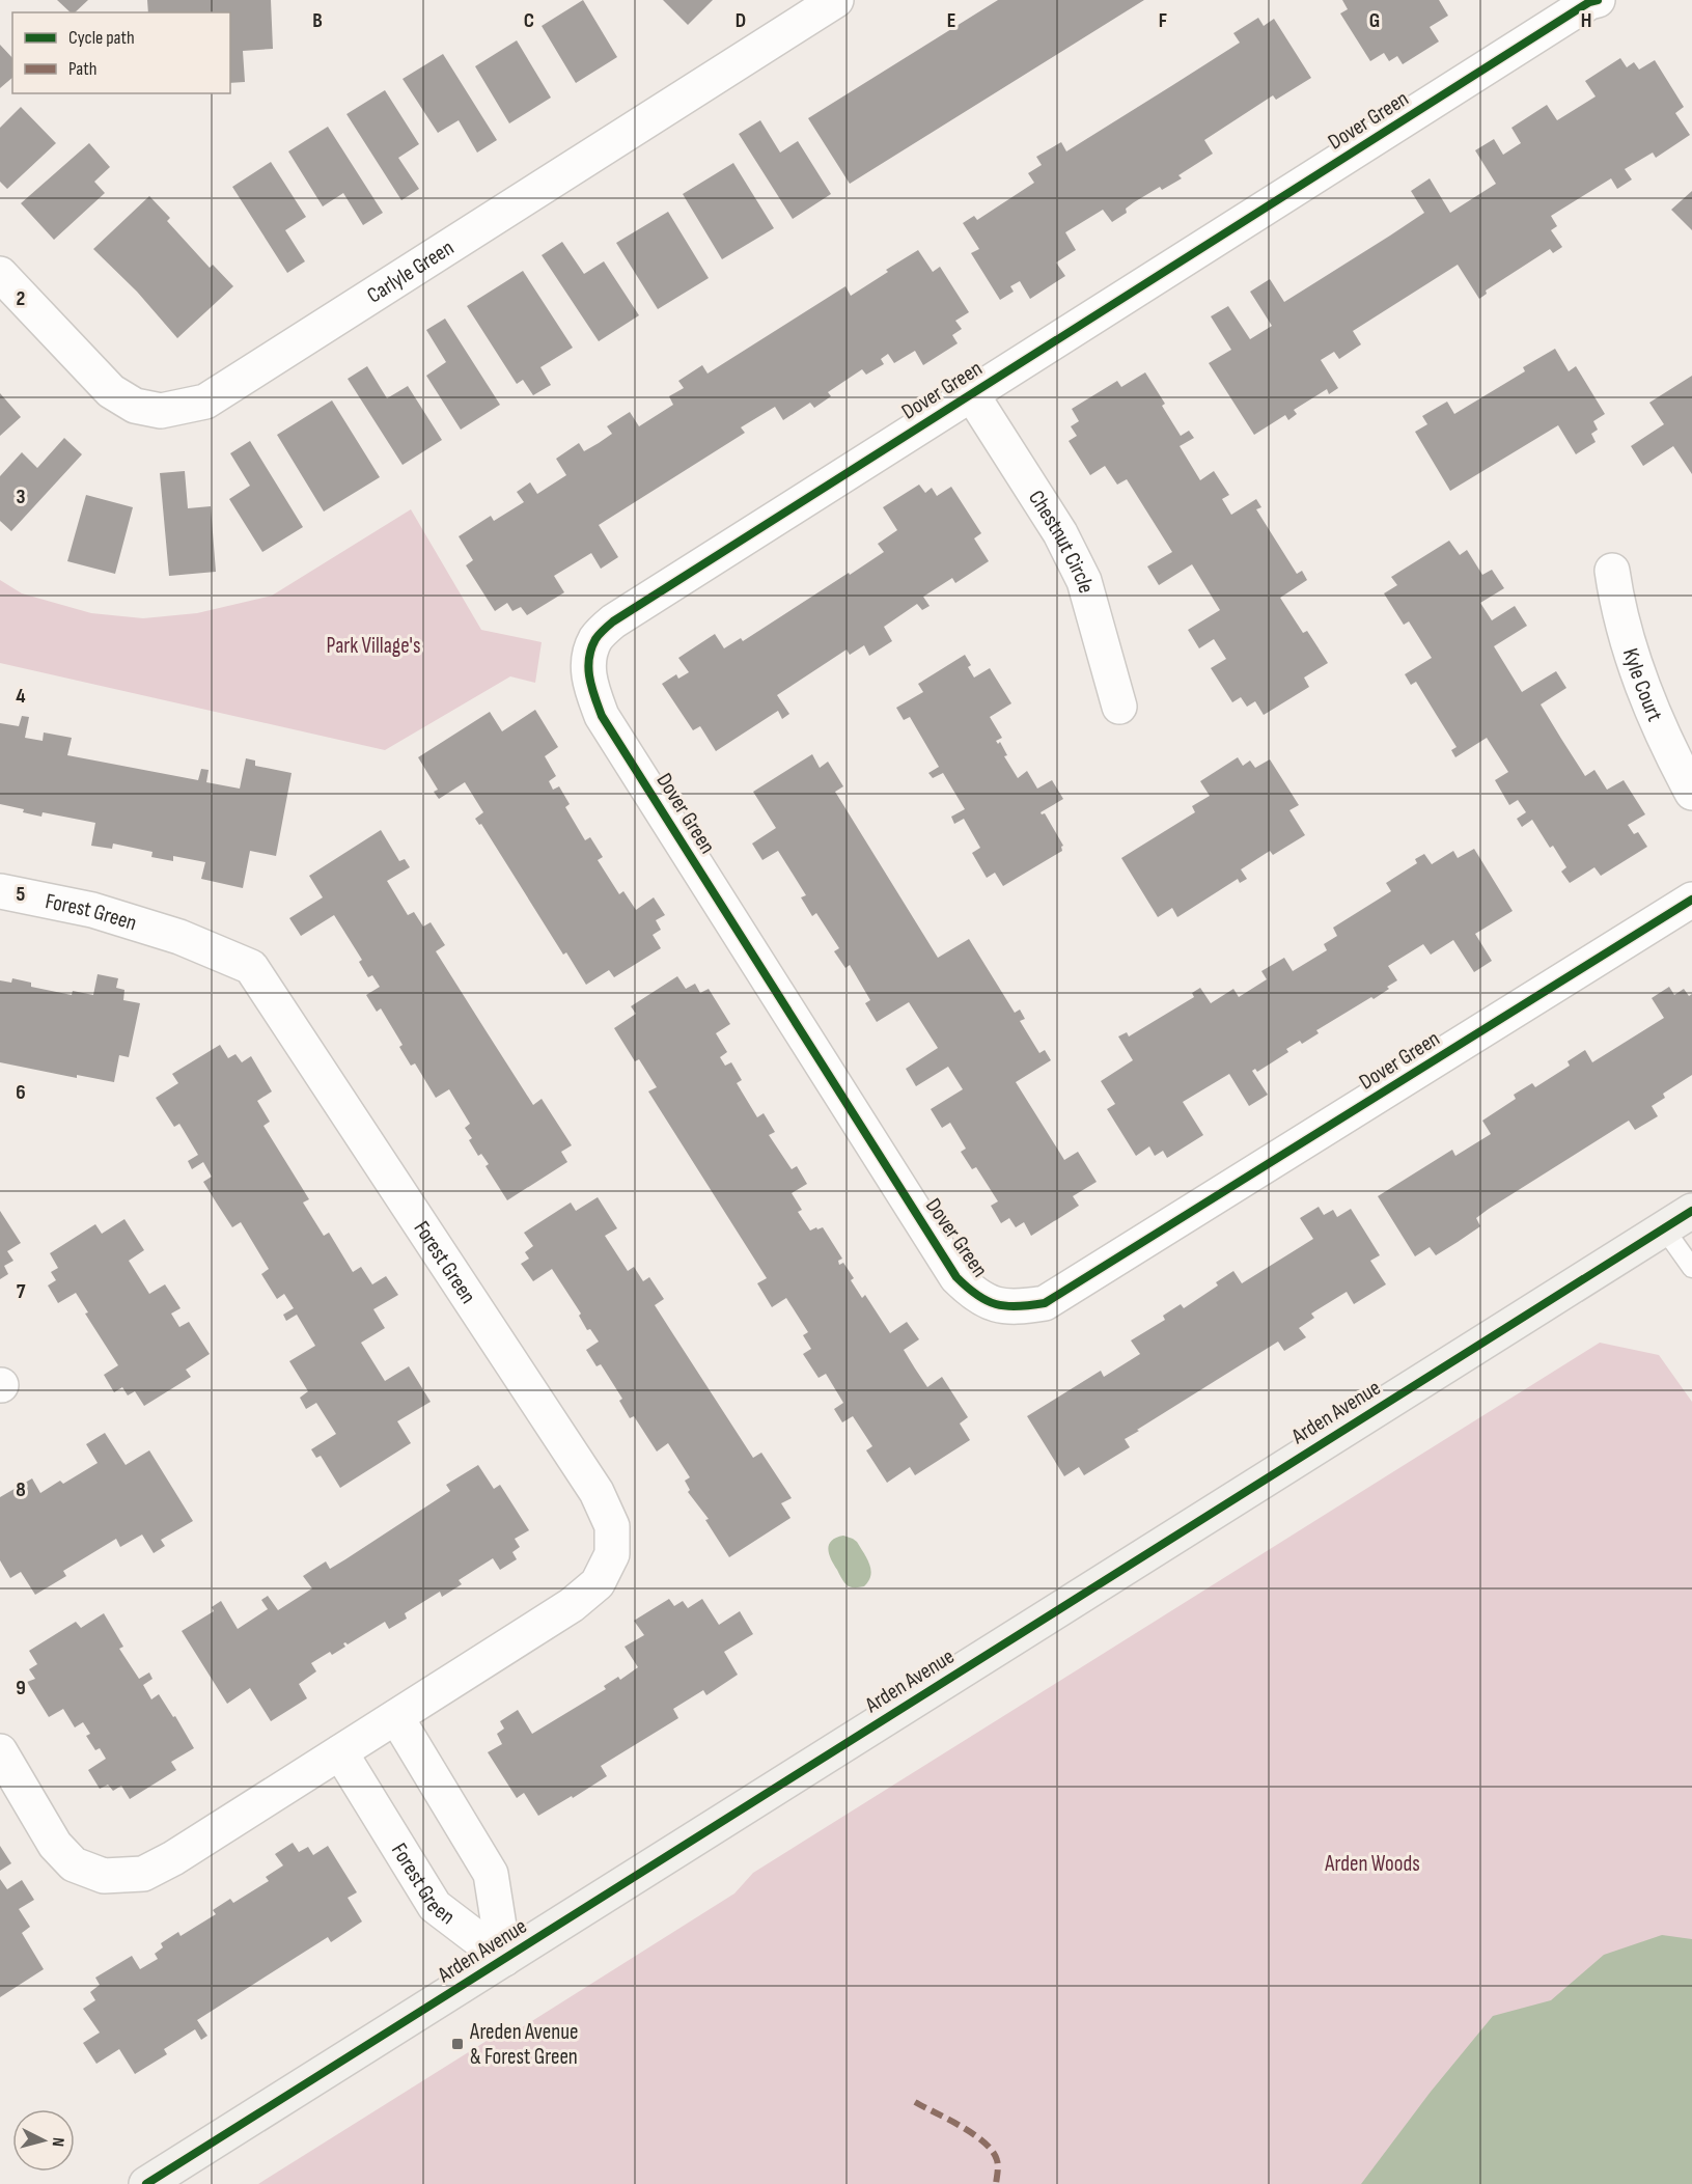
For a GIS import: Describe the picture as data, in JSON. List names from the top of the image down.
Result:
{
  "streets": {
    "street": [
      "Dover Green",
      "Carlyle Green",
      "Chestnut Circle",
      "Kyle Court",
      "Forest Green",
      "Arden Avenue"
    ]
  },
  "crossings": [
    ["Dover Green", "Chestnut Circle"],
    ["Forest Green", "Arden Avenue"]
  ],
  "parks": ["Park Village's", "Arden Woods"],
  "places": {
    "transit": ["Areden Avenue & Forest Green"]
  },
  "legend": ["Cycle path", "Path"],
  "north": "right",
  "grid": {
    "columns": [
      "B",
      "C",
      "D",
      "E",
      "F",
      "G",
      "H"
    ],
    "rows": [
      "2",
      "3",
      "4",
      "5",
      "6",
      "7",
      "8",
      "9"
    ]
  }
}
